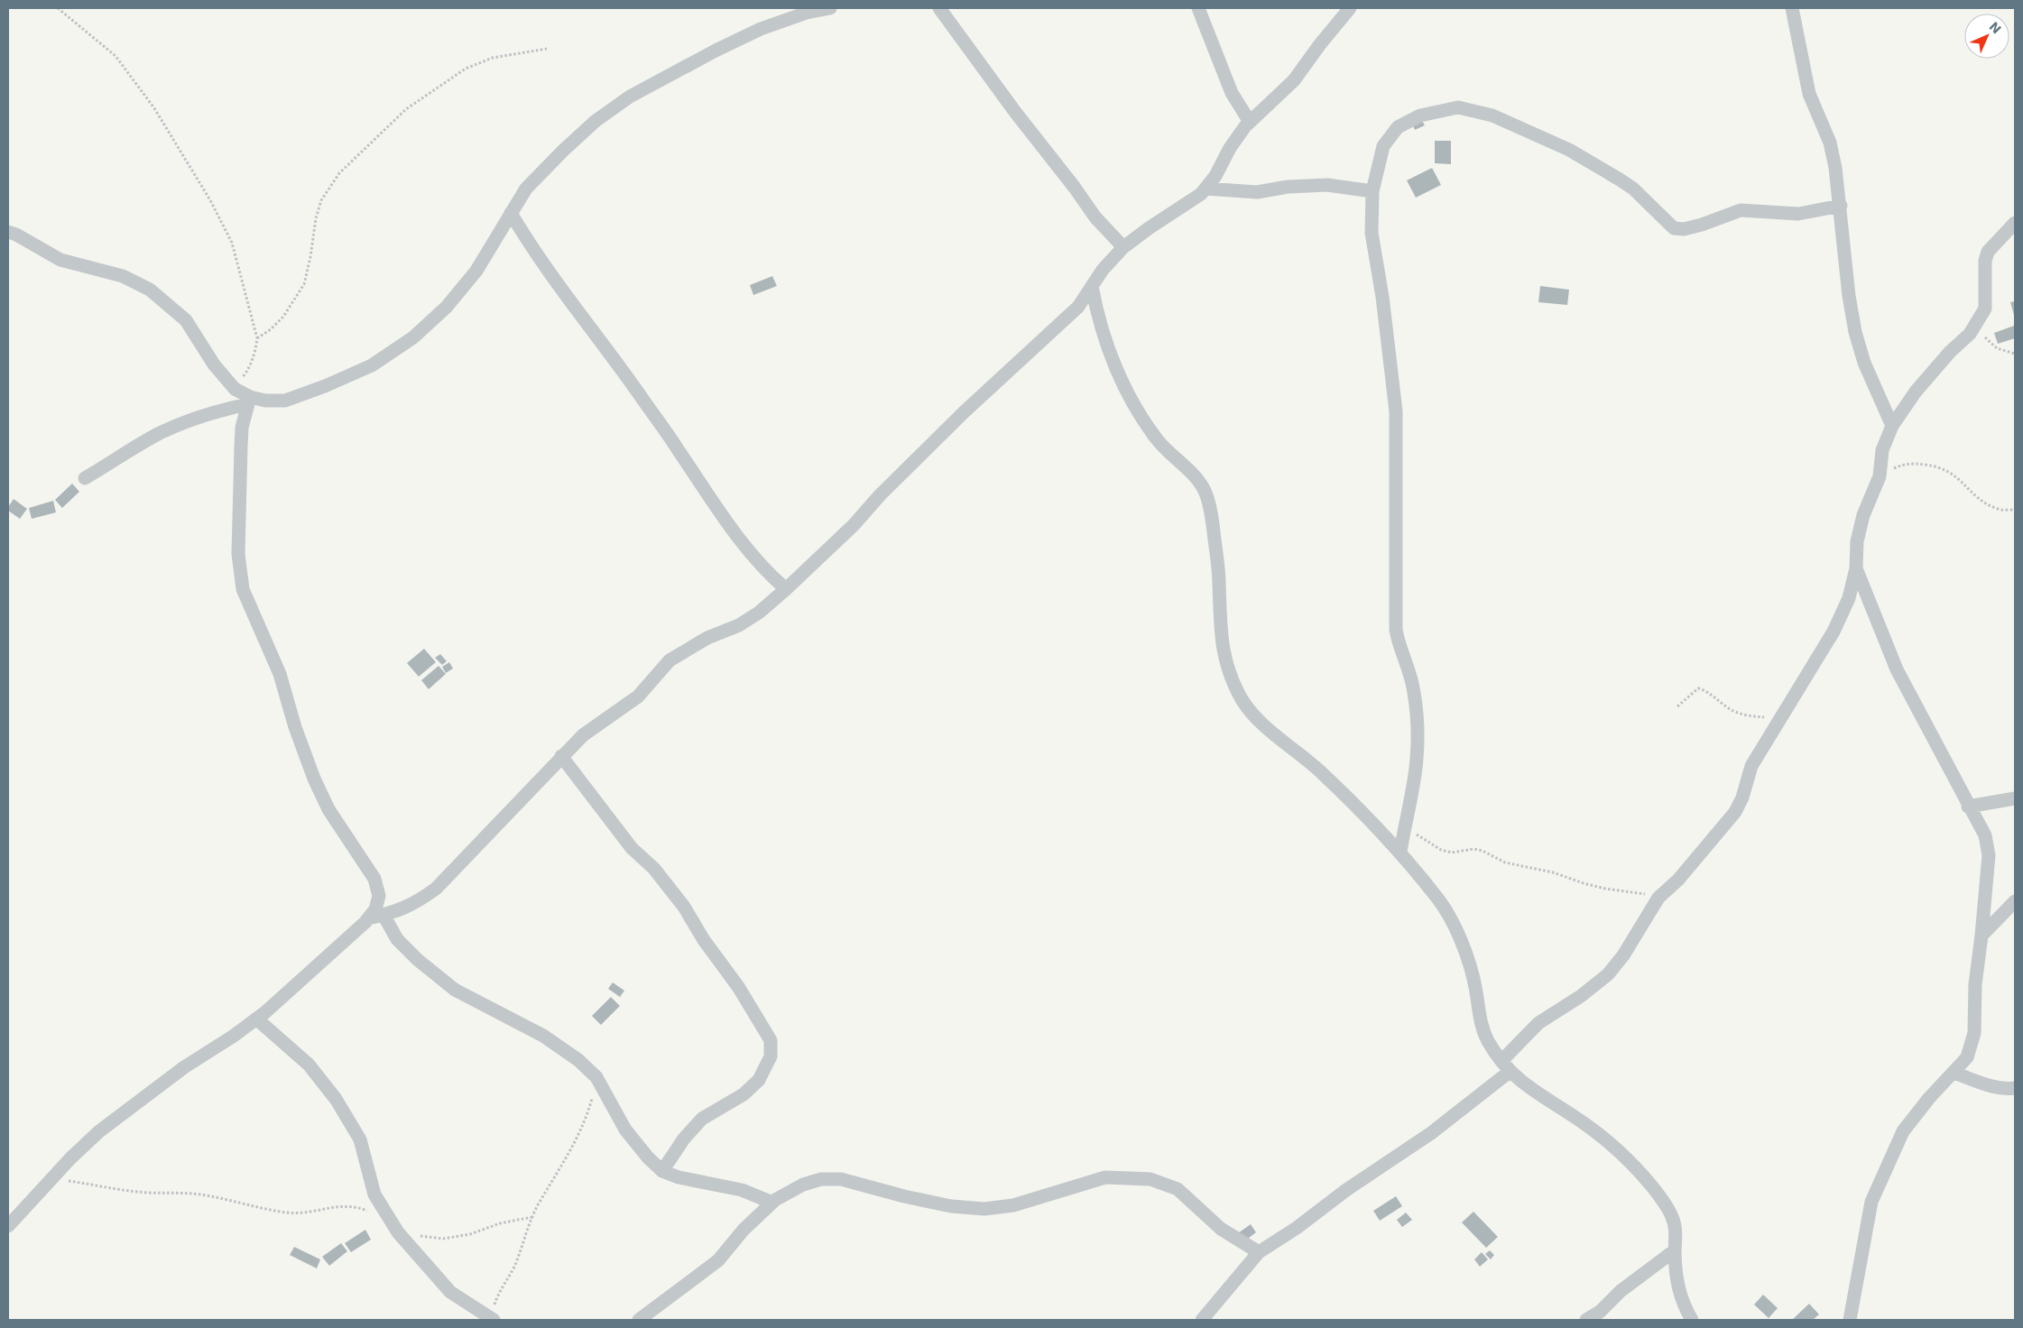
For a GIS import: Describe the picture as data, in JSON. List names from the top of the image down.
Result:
{
  "north": "top right"
}
